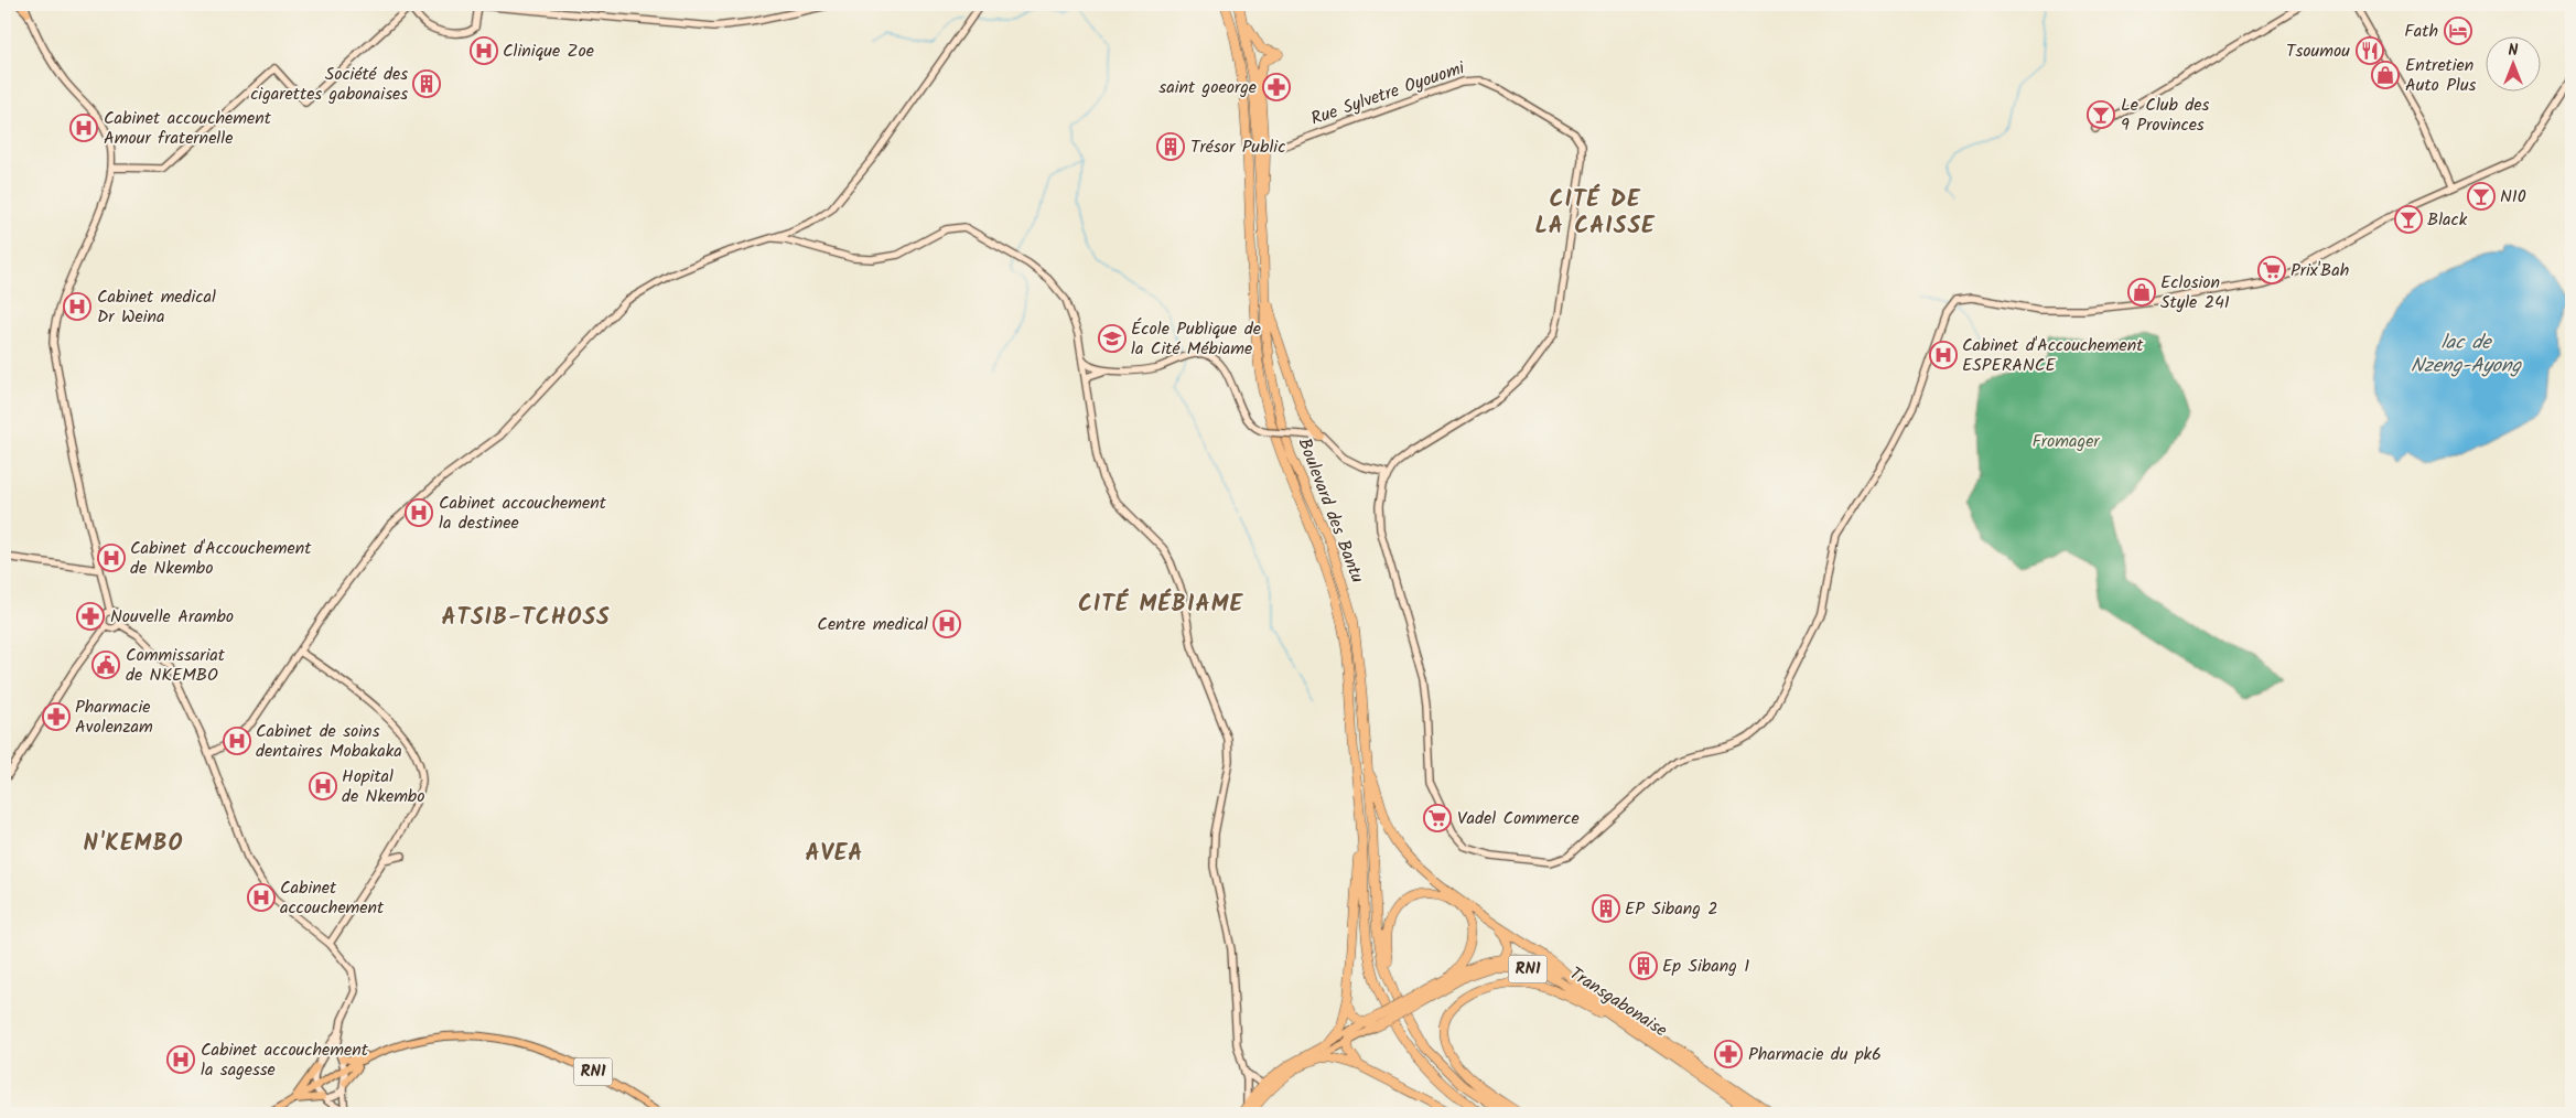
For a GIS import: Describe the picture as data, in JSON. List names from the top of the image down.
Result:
{
  "streets": {
    "highway": ["Boulevard des Bantu", "RN1", "Transgabonaise"],
    "street": ["Rue Sylvetre Oyouomi"]
  },
  "crossings": [
    ["RN1", "Transgabonaise"]
  ],
  "districts": [
    "CITÉ DE LA CAISSE",
    "CITÉ MÉBIAME",
    "ATSIB-TCHOSS",
    "N'KEMBO",
    "AVEA"
  ],
  "water": ["lac de Nzeng-Ayong"],
  "parks": ["Fromager"],
  "places": {
    "hotel": ["Fath"],
    "hospital": [
      "Clinique Zoe",
      "Cabinet accouchement Amour fraternelle",
      "Cabinet medical Dr Weina",
      "Cabinet d'Accouchement ESPERANCE",
      "Cabinet accouchement la destinee",
      "Cabinet d'Accouchement de Nkembo",
      "Centre medical",
      "Cabinet de soins dentaires Mobakaka",
      "Hopital de Nkembo",
      "Cabinet accouchement",
      "Cabinet accouchement la sagesse"
    ],
    "restaurant": ["Tsoumou"],
    "shop": ["Entretien Auto Plus", "Eclosion Style 241"],
    "building": [
      "Société des cigarettes gabonaises",
      "Trésor Public",
      "EP Sibang 2",
      "Ep Sibang 1"
    ],
    "pharmacy": [
      "saint goeorge",
      "Nouvelle Arambo",
      "Pharmacie Avolenzam",
      "Pharmacie du pk6"
    ],
    "bar": ["Le Club des 9 Provinces", "N10", "Black"],
    "supermarket": ["Prix'Bah", "Vadel Commerce"],
    "school or university": ["École Publique de la Cité Mébiame"],
    "public building": ["Commissariat de NKEMBO"]
  },
  "north": "top"
}
